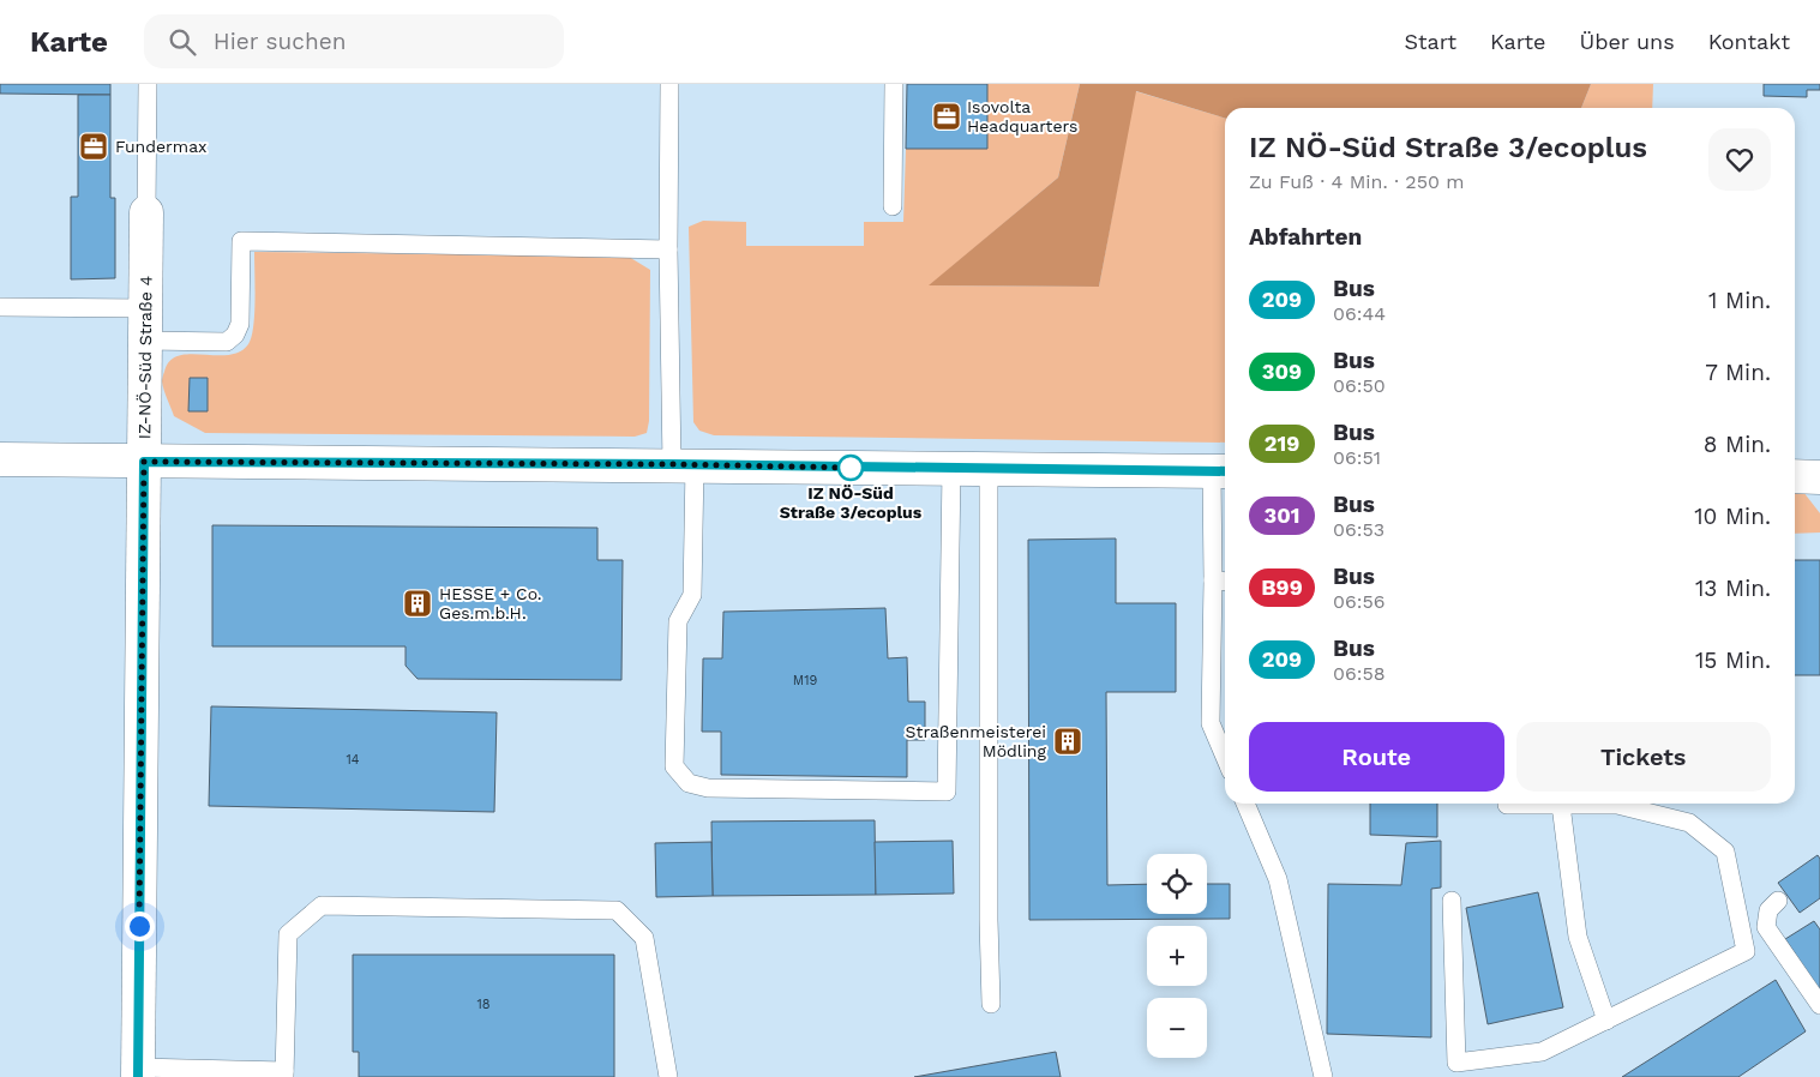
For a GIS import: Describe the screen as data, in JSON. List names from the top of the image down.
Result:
{
  "streets": {
    "street": ["IZ-NÖ-Süd Straße 4"]
  },
  "places": {
    "office": ["Isovolta Headquarters", "Fundermax"],
    "other": ["IZ NÖ-Süd Straße 3/ecoplus"],
    "building": ["HESSE + Co. Ges.m.b.H.", "Straßenmeisterei Mödling"]
  },
  "lines": ["bus line 209"],
  "house_numbers": ["M19", "14", "18"],
  "page": {
    "header": "Karte",
    "search": "Hier suchen",
    "nav": [
      "Start",
      "Karte",
      "Über uns",
      "Kontakt"
    ],
    "heading": [
      ["IZ NÖ-Süd Straße 3/ecoplus", "Zu Fuß · 4 Min. · 250 m"],
      "Abfahrten"
    ],
    "list": [
      {
        "mark": "209",
        "name": "Bus",
        "note": "06:44",
        "value": "1 Min."
      },
      {
        "mark": "309",
        "name": "Bus",
        "note": "06:50",
        "value": "7 Min."
      },
      {
        "mark": "219",
        "name": "Bus",
        "note": "06:51",
        "value": "8 Min."
      },
      {
        "mark": "301",
        "name": "Bus",
        "note": "06:53",
        "value": "10 Min."
      },
      {
        "mark": "B99",
        "name": "Bus",
        "note": "06:56",
        "value": "13 Min."
      },
      {
        "mark": "209",
        "name": "Bus",
        "note": "06:58",
        "value": "15 Min."
      }
    ],
    "buttons": ["Route", "Tickets"],
    "map_buttons": ["+", "−"]
  }
}
